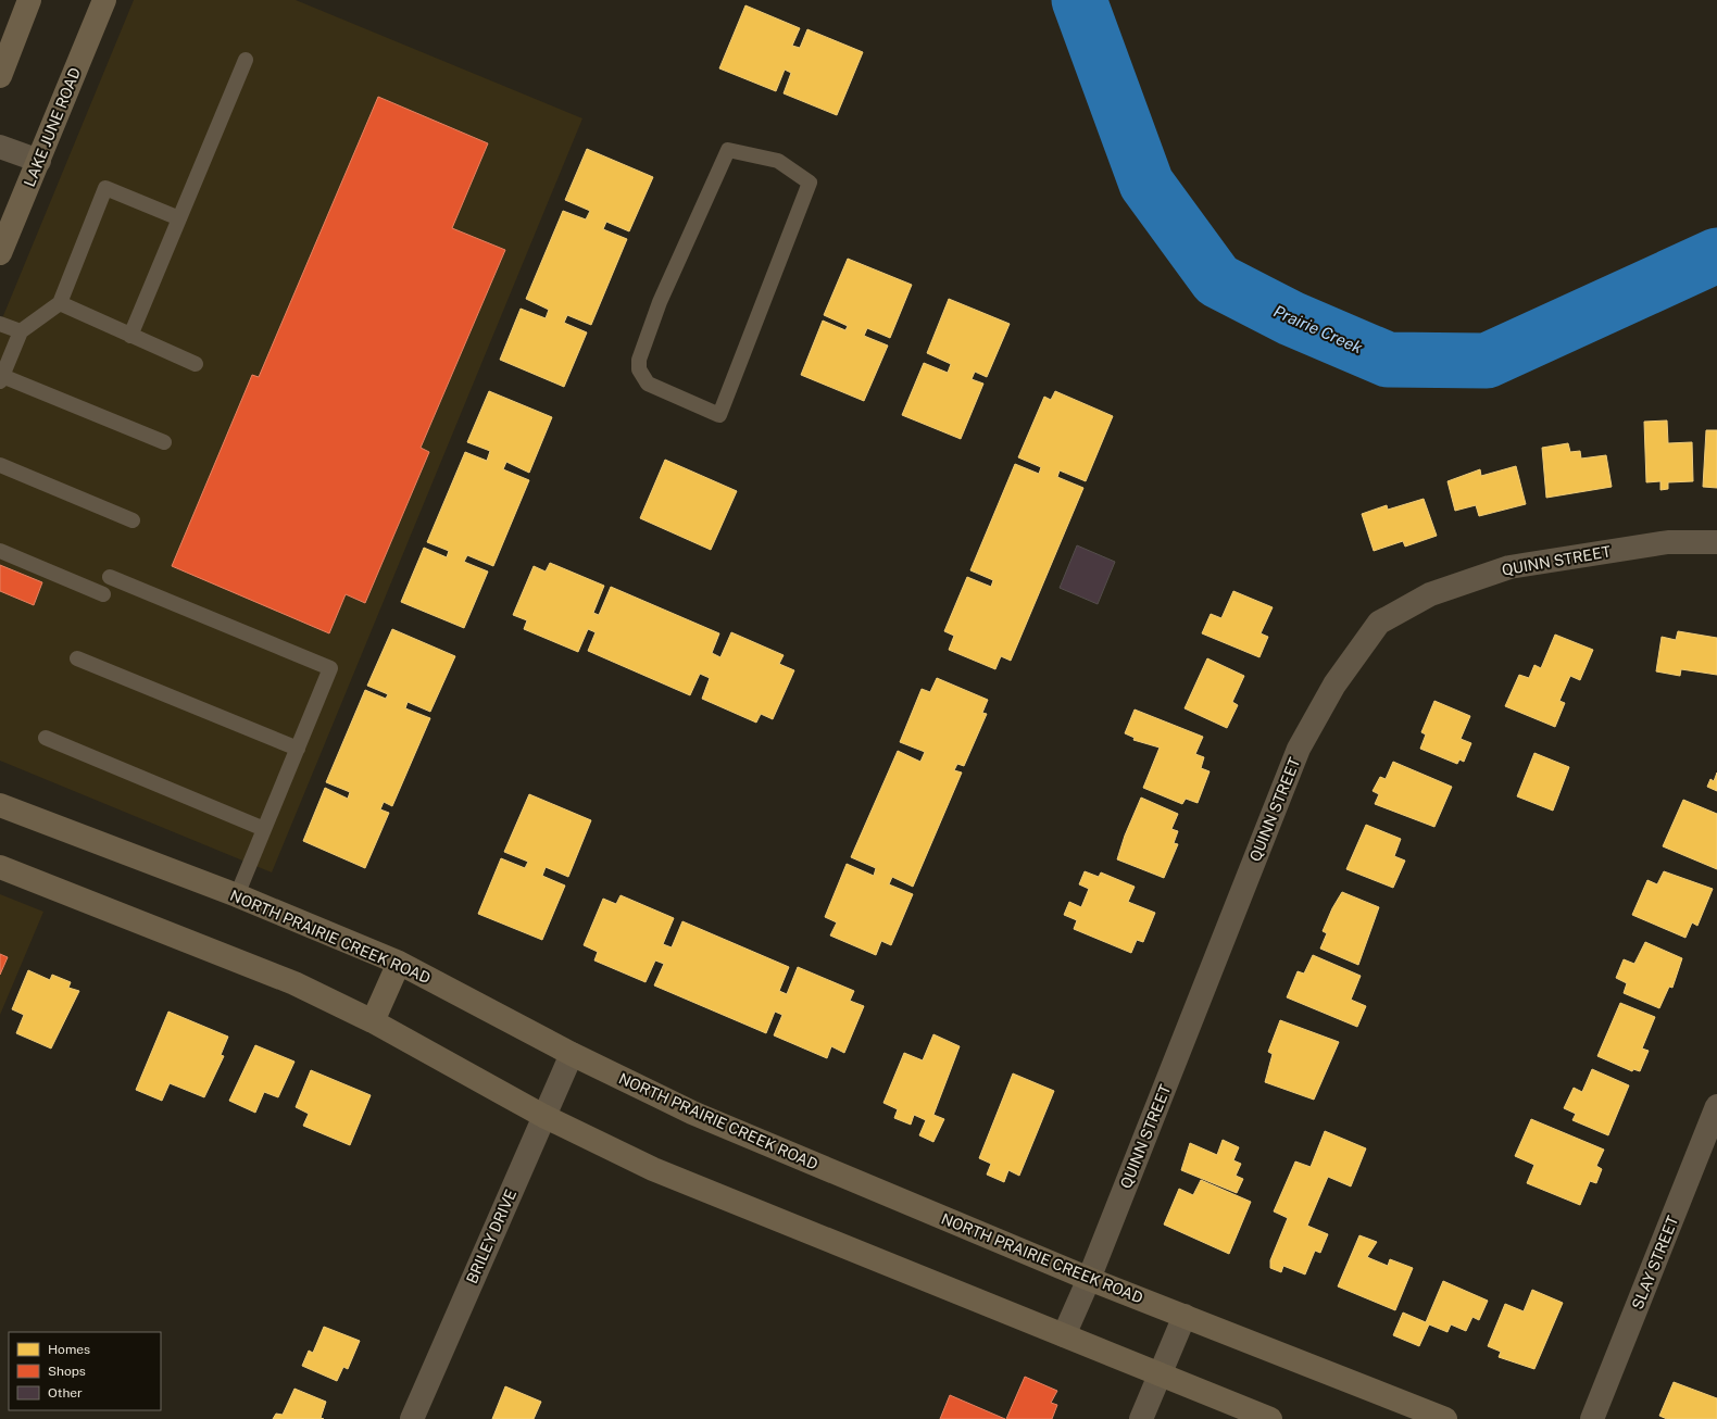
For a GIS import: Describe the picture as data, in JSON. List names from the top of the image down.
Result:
{
  "streets": {
    "main road": ["LAKE JUNE ROAD", "NORTH PRAIRIE CREEK ROAD"],
    "street": ["QUINN STREET", "BRILEY DRIVE", "SLAY STREET"]
  },
  "crossings": [
    ["QUINN STREET", "NORTH PRAIRIE CREEK ROAD"],
    ["NORTH PRAIRIE CREEK ROAD", "BRILEY DRIVE"]
  ],
  "water": ["Prairie Creek"],
  "legend": ["Homes", "Shops", "Other"]
}
